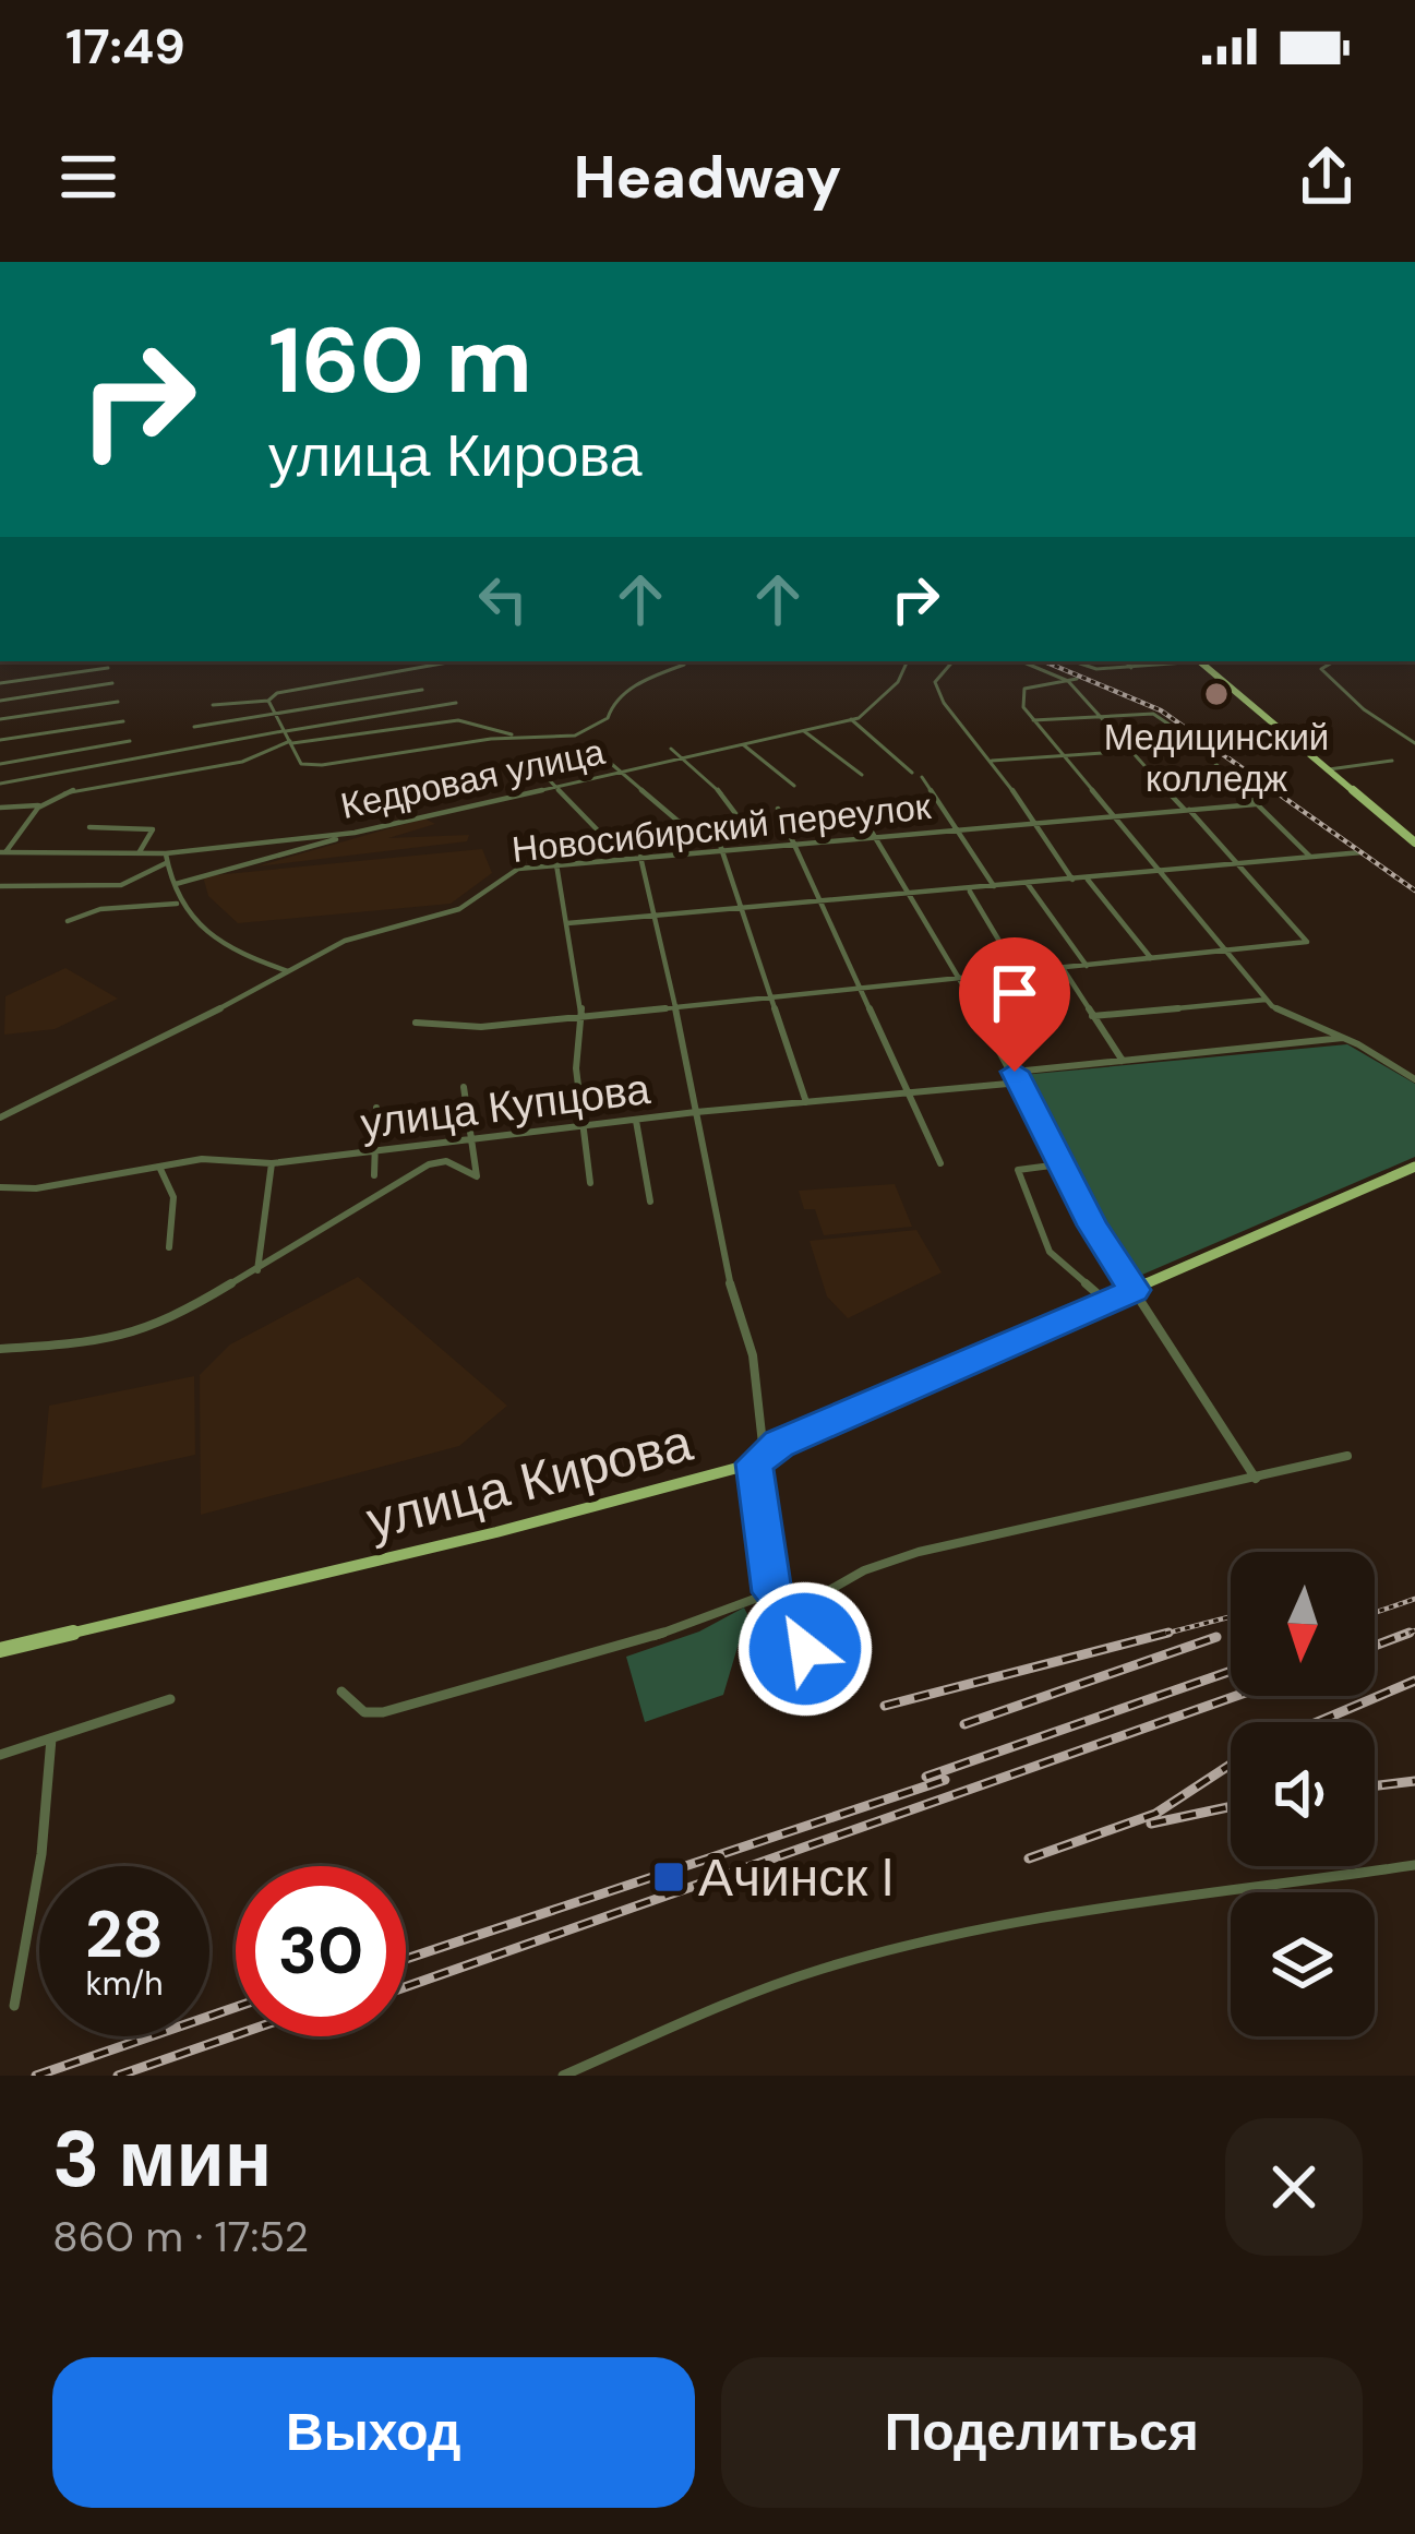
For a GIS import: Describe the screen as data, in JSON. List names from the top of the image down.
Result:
{
  "streets": {
    "main road": ["улица Кирова"],
    "street": ["Кедровая улица", "Новосибирский переулок", "улица Купцова"]
  },
  "places": {
    "other": ["Медицинский колледж"],
    "transit": ["Ачинск I"]
  },
  "north": "bottom",
  "page": {
    "status": "17:49",
    "header": "Headway",
    "turn": ["160 m", "улица Кирова"],
    "speed": "28 km/h",
    "limit": "30",
    "heading": ["3 мин", "860 m · 17:52"],
    "buttons": ["Выход", "Поделиться"]
  }
}
